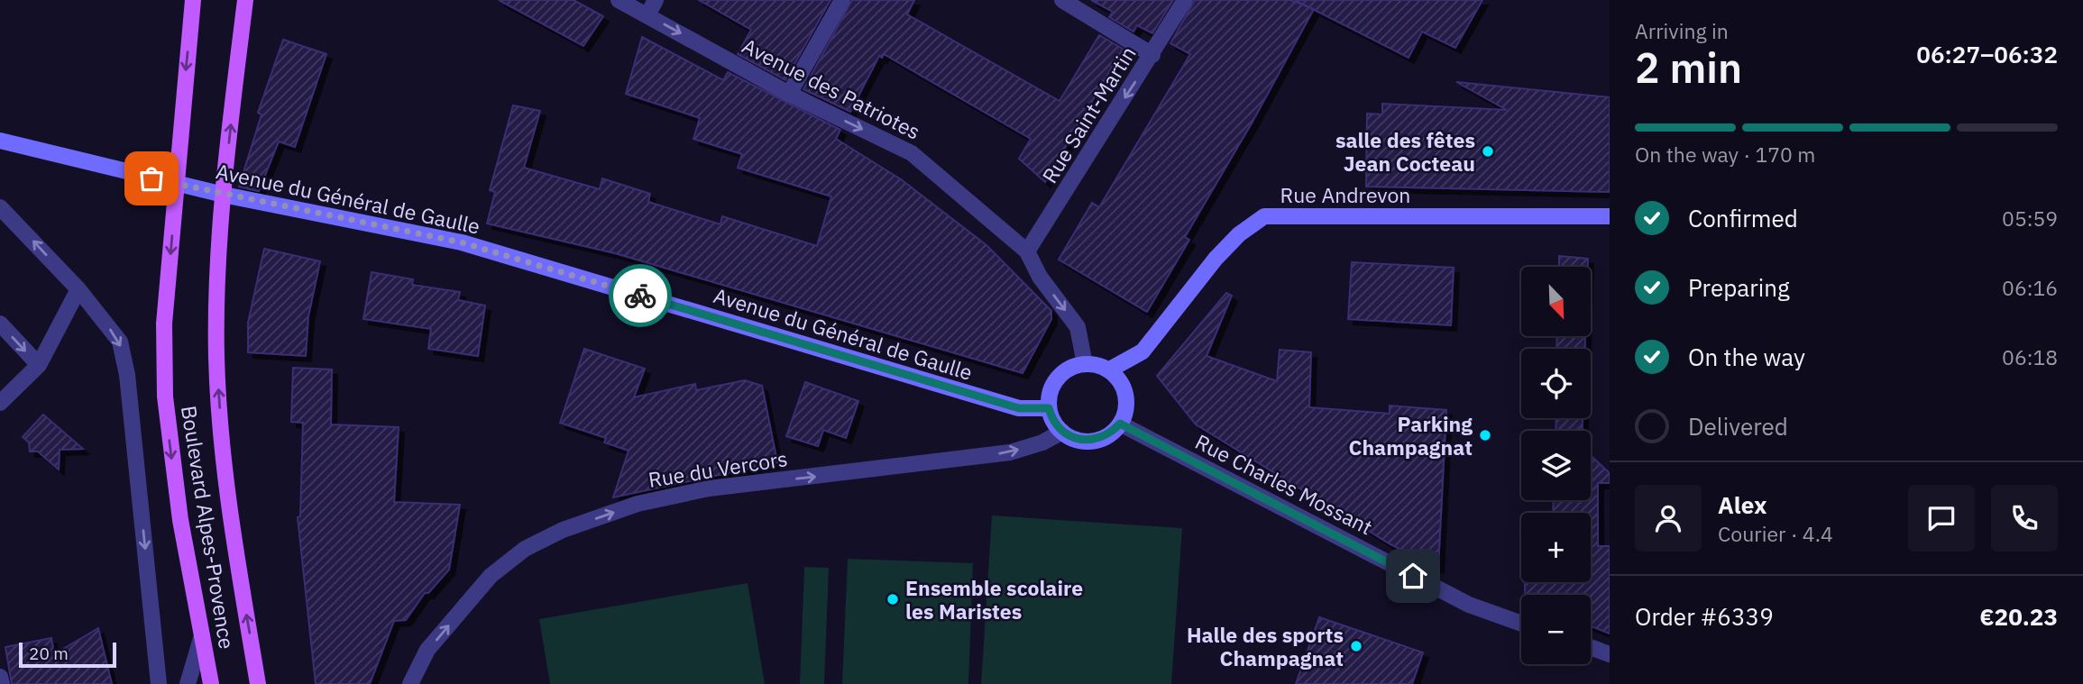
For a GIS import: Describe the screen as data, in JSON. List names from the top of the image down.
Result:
{
  "streets": {
    "main road": ["Rue Andrevon", "Avenue du Général de Gaulle", "Boulevard Alpes-Provence"],
    "street": [
      "Avenue des Patriotes",
      "Rue Saint-Martin",
      "Rue du Vercors",
      "Rue Charles Mossant"
    ]
  },
  "crossings": [
    ["Avenue des Patriotes", "Rue Saint-Martin"],
    ["Avenue des Patriotes", "Rue Andrevon"],
    ["Avenue des Patriotes", "Avenue du Général de Gaulle"],
    ["Avenue des Patriotes", "Rue du Vercors"],
    ["Avenue des Patriotes", "Rue Charles Mossant"],
    ["Rue Andrevon", "Avenue du Général de Gaulle"],
    ["Rue Andrevon", "Rue du Vercors"],
    ["Rue Andrevon", "Rue Charles Mossant"],
    ["Avenue du Général de Gaulle", "Rue du Vercors"],
    ["Avenue du Général de Gaulle", "Rue Charles Mossant"],
    ["Avenue du Général de Gaulle", "Boulevard Alpes-Provence"],
    ["Rue du Vercors", "Rue Charles Mossant"]
  ],
  "one_way": ["Avenue des Patriotes", "Rue Saint-Martin", "Rue du Vercors"],
  "places": [
    "salle des fêtes Jean Cocteau",
    "Parking Champagnat",
    "Ensemble scolaire les Maristes",
    "Halle des sports Champagnat"
  ],
  "scale_bar": "20 m",
  "north": "bottom right",
  "page": {
    "heading": ["2 min", "Arriving in", "06:27–06:32"],
    "panel": [
      "Alex",
      "Courier · 4.4",
      "Order #6339",
      "€20.23"
    ],
    "bar": "On the way · 170 m",
    "list": [
      ["Confirmed", "05:59"],
      ["Preparing", "06:16"],
      ["On the way", "06:18"],
      "Delivered"
    ],
    "map_buttons": ["+", "−"],
    "scale": "20 m"
  }
}
